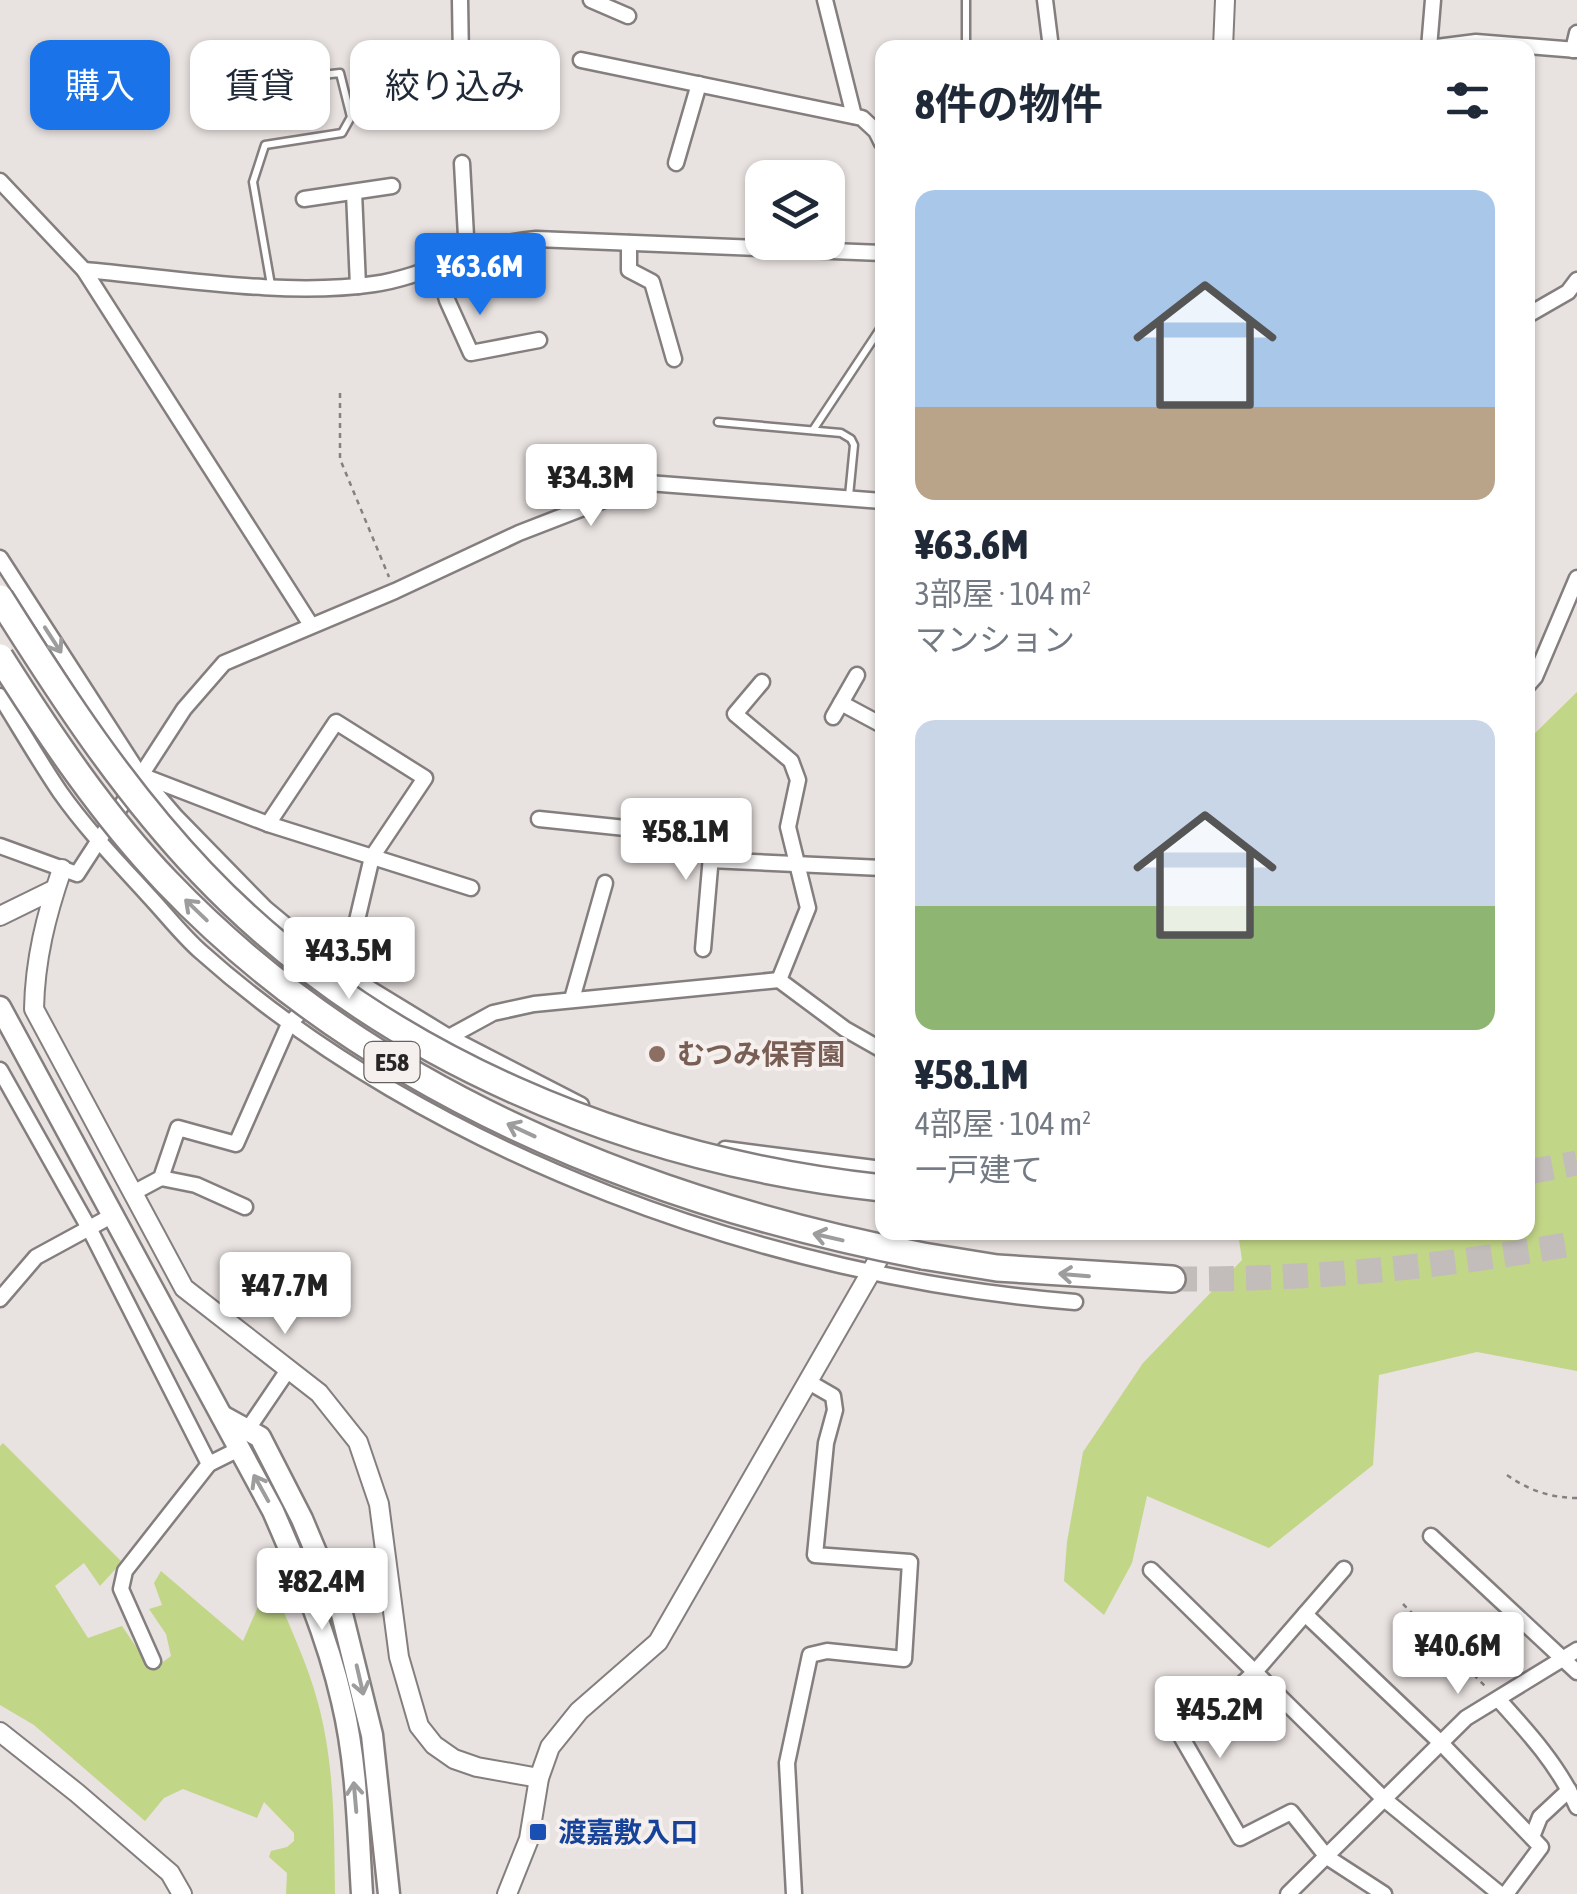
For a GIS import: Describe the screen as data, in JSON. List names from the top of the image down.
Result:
{
  "streets": {
    "highway": ["E58"]
  },
  "places": {
    "other": ["むつみ保育園"],
    "transit": ["渡嘉敷入口"]
  },
  "page": {
    "chip": ["購入", "賃貸", "絞り込み"],
    "heading": "8件の物件",
    "list": [
      {
        "name": "¥63.6M",
        "note": "3部屋 · 104 m² · マンション"
      },
      {
        "name": "¥58.1M",
        "note": "4部屋 · 104 m² · 一戸建て"
      }
    ],
    "price": [
      "¥63.6M",
      "¥34.3M",
      "¥58.1M",
      "¥43.5M",
      "¥47.7M",
      "¥82.4M",
      "¥40.6M",
      "¥45.2M"
    ]
  }
}
